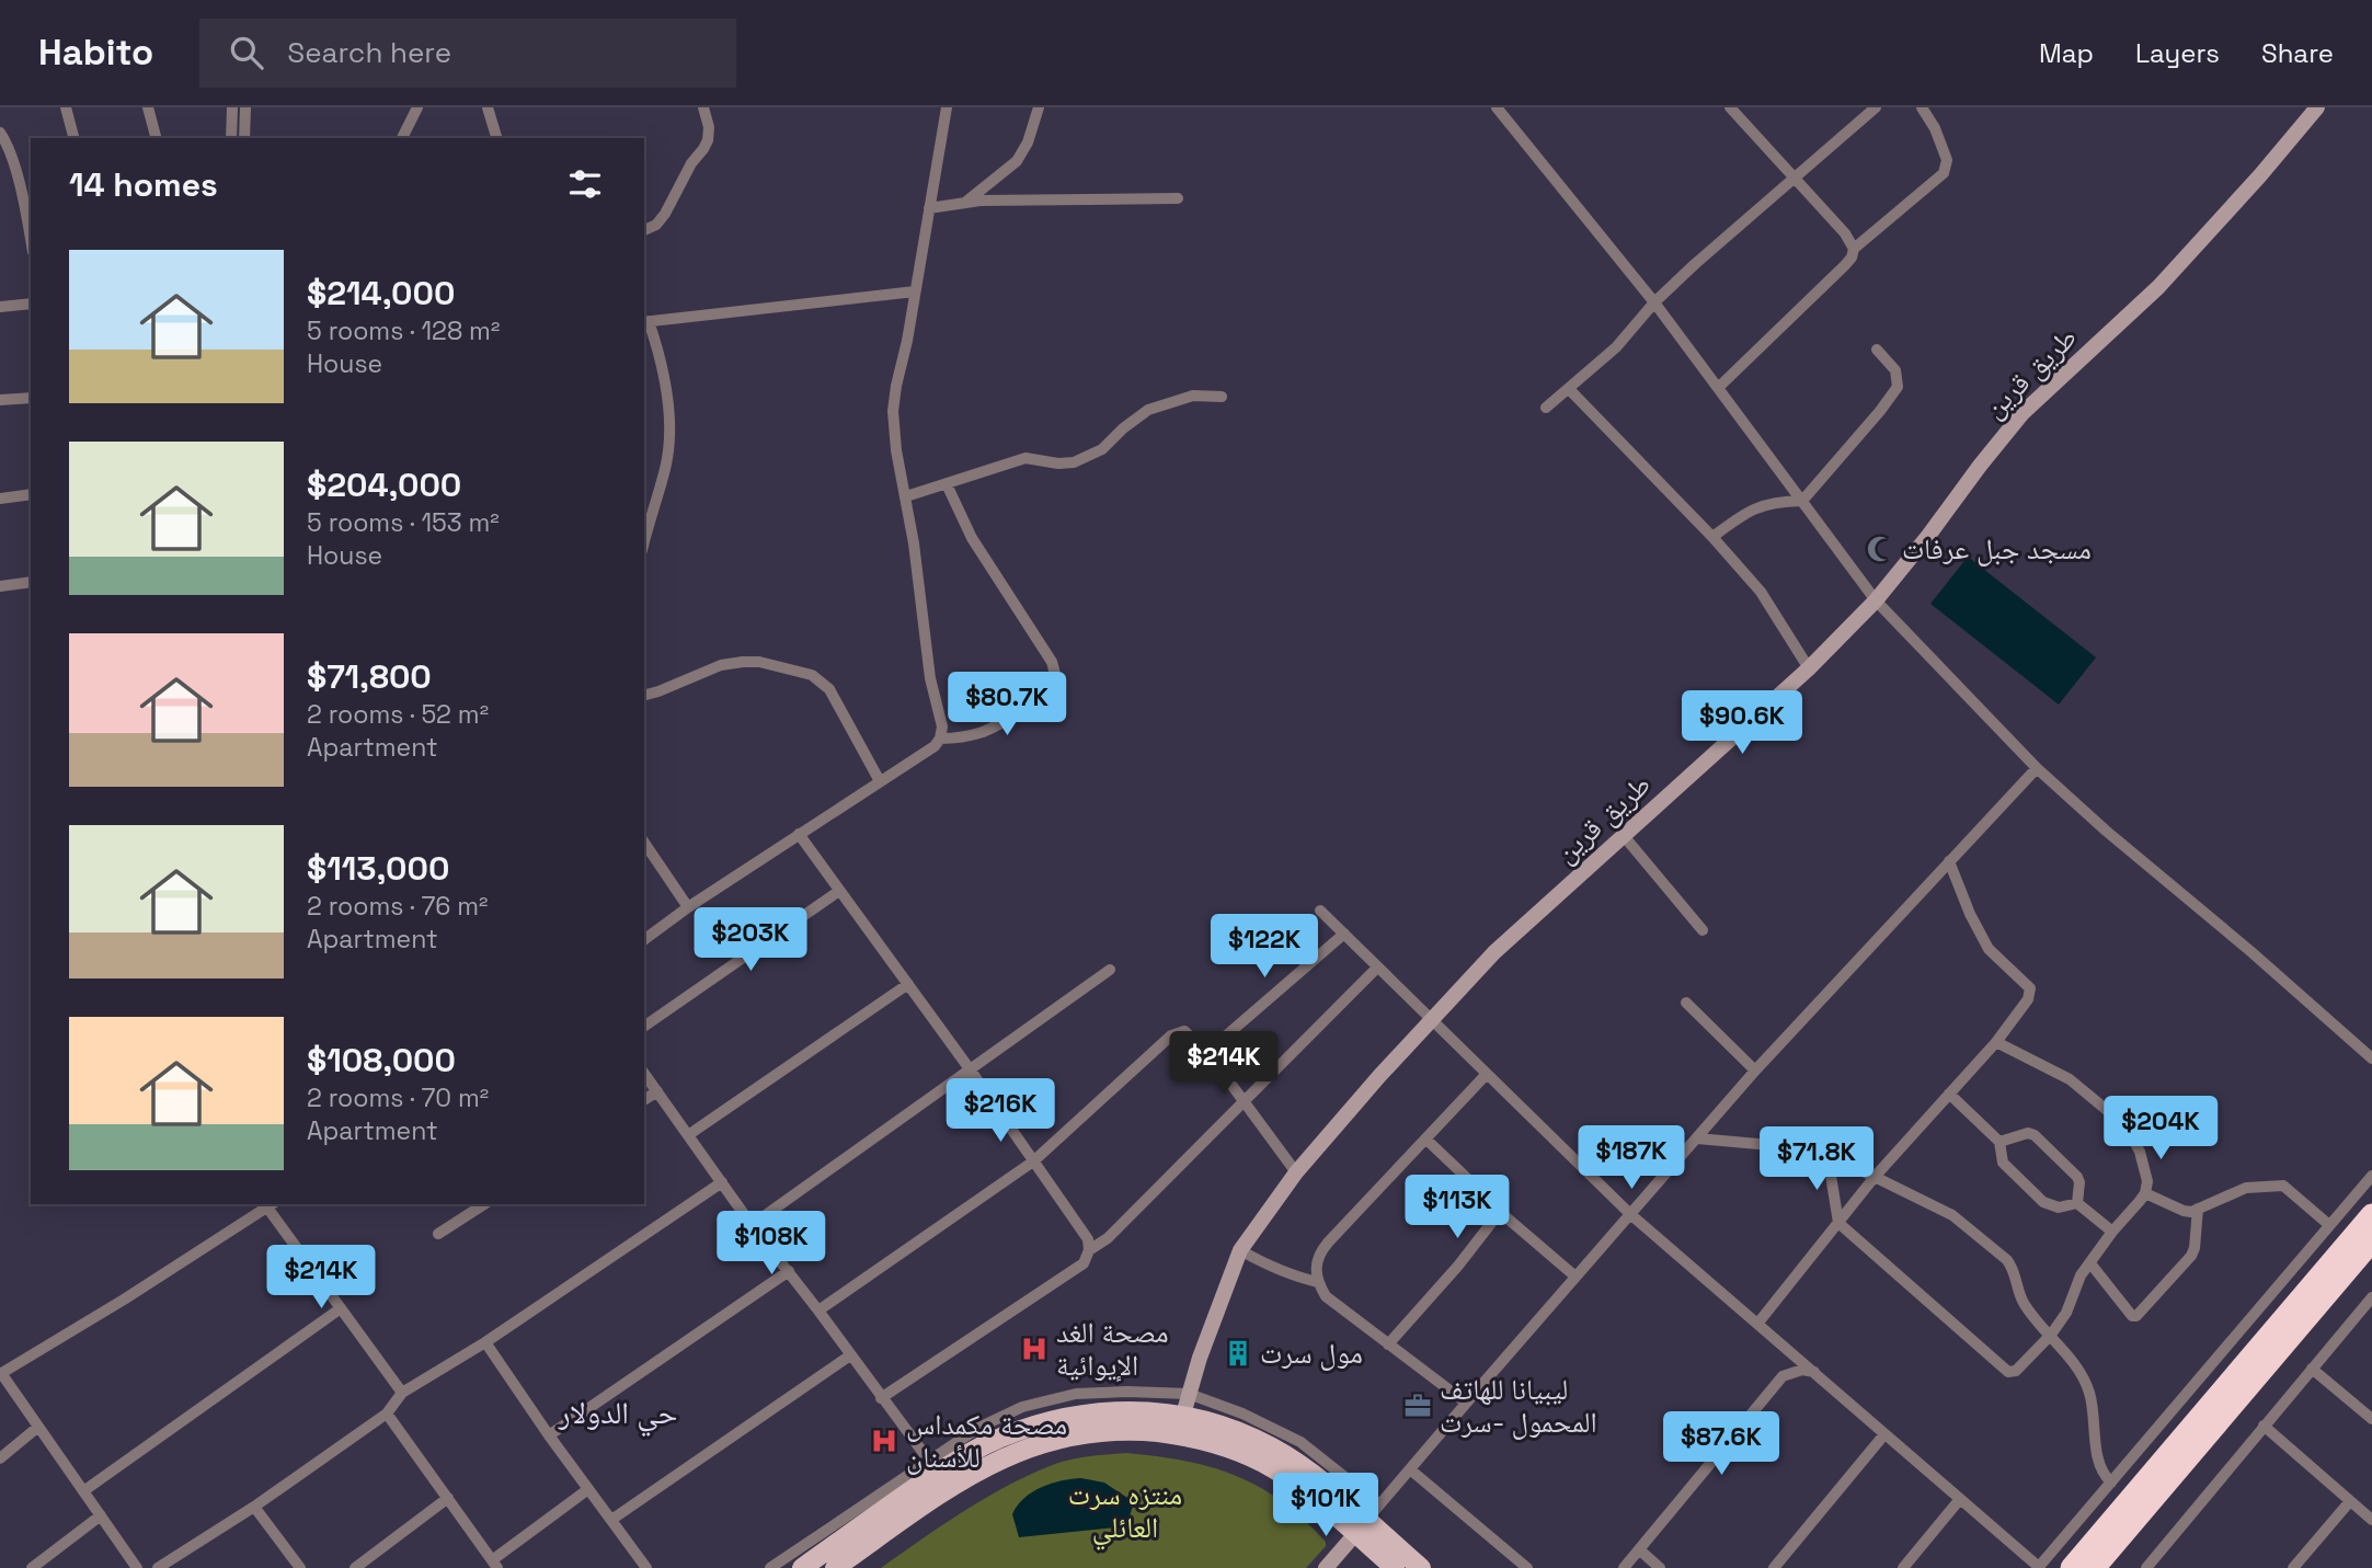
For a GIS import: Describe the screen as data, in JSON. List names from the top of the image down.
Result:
{
  "streets": {
    "main road": ["طريق قرين"]
  },
  "districts": ["حي الدولار"],
  "parks": ["منتزه سرت العائلي"],
  "places": {
    "mosque": ["مسجد جبل عرفات"],
    "hospital": ["مصحة الغد الإيوائية", "مصحة مكمداس للأسنان"],
    "building": ["مول سرت"],
    "office": ["ليبيانا للهاتف المحمول -سرت"]
  },
  "page": {
    "header": "Habito",
    "search": "Search here",
    "nav": ["Map", "Layers", "Share"],
    "heading": "14 homes",
    "list": [
      {
        "name": "$214,000",
        "note": "5 rooms · 128 m² · House"
      },
      {
        "name": "$204,000",
        "note": "5 rooms · 153 m² · House"
      },
      {
        "name": "$71,800",
        "note": "2 rooms · 52 m² · Apartment"
      },
      {
        "name": "$113,000",
        "note": "2 rooms · 76 m² · Apartment"
      },
      {
        "name": "$108,000",
        "note": "2 rooms · 70 m² · Apartment"
      }
    ],
    "price": [
      "$80.7K",
      "$90.6K",
      "$203K",
      "$122K",
      "$214K",
      "$216K",
      "$204K",
      "$187K",
      "$71.8K",
      "$113K",
      "$108K",
      "$214K",
      "$87.6K",
      "$101K"
    ]
  }
}
